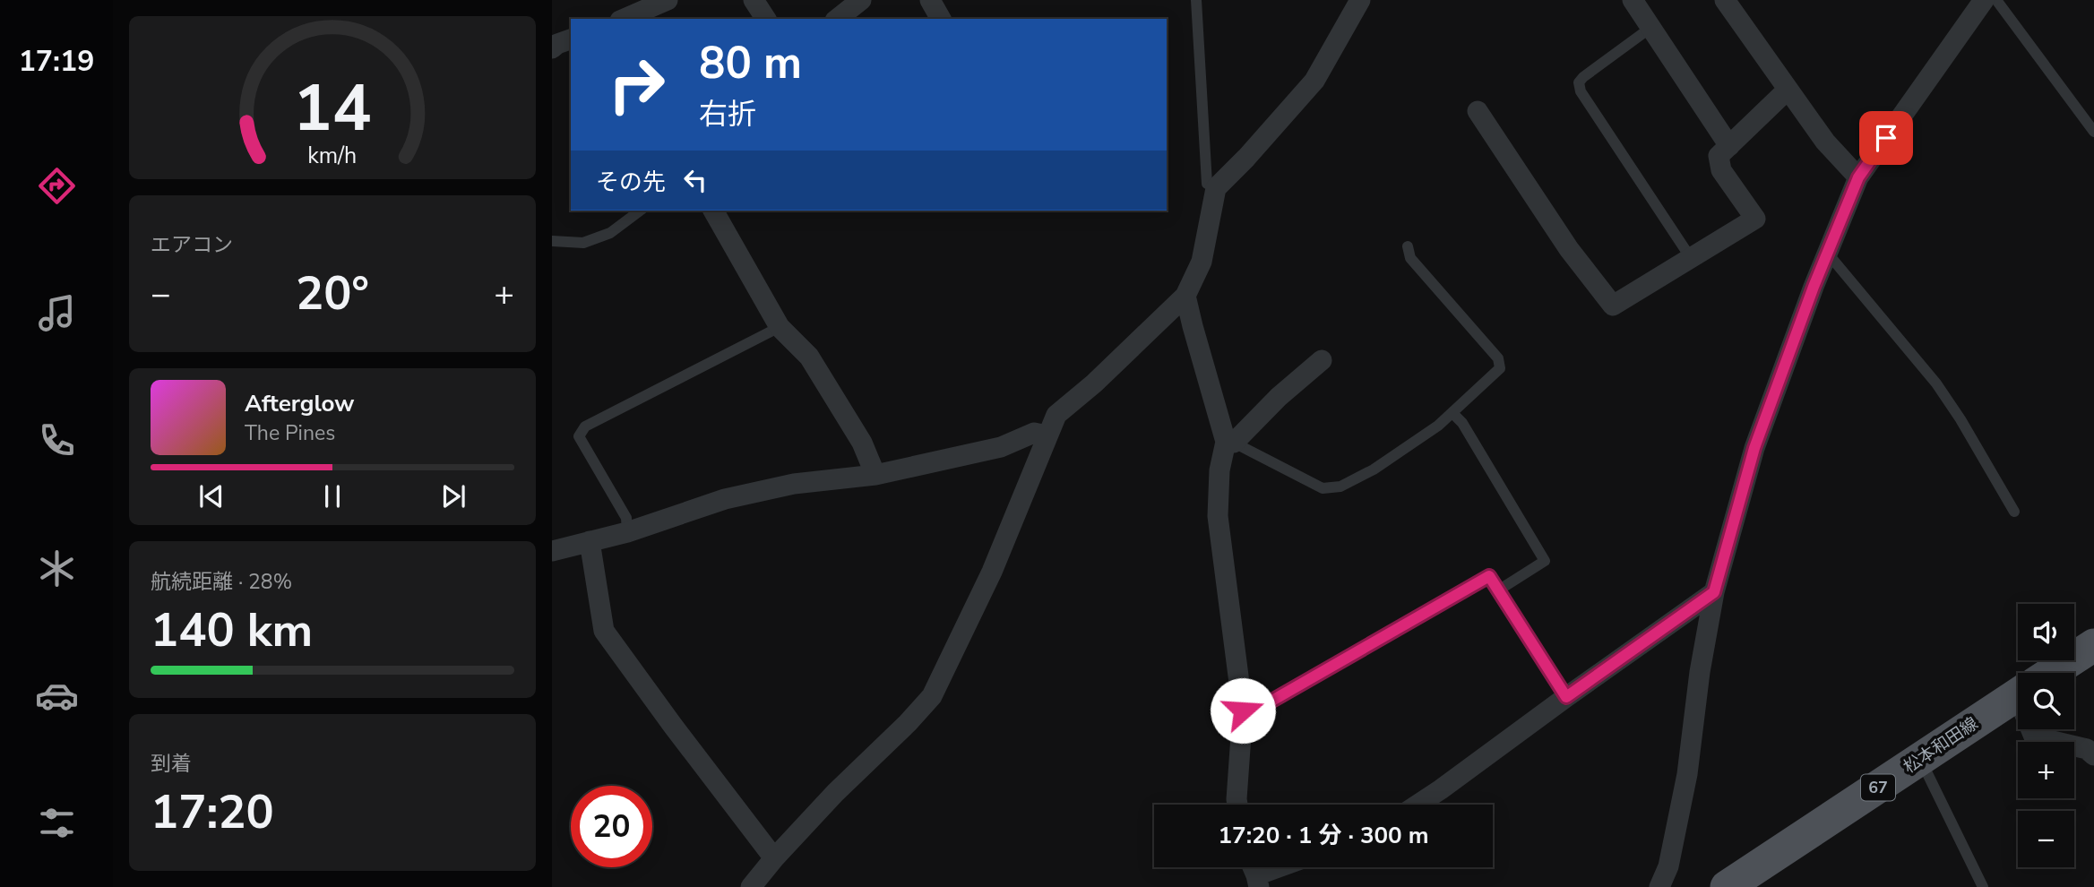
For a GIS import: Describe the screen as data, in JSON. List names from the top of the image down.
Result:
{
  "streets": {
    "main road": ["松本和田線", "67"]
  },
  "page": {
    "tabs": "17:19",
    "turn": ["80 m", "右折"],
    "then": "その先",
    "tile": [
      "エアコン",
      ["航続距離 · 28%", "140 km"],
      ["到着", "17:20"]
    ],
    "heat": ["−", "20°", "+"],
    "song": ["Afterglow", "The Pines"],
    "map_buttons": ["+", "−"],
    "limit": "20",
    "trip": "17:20 · 1 分 · 300 m",
    "gauge": ["14", "km/h"]
  }
}
